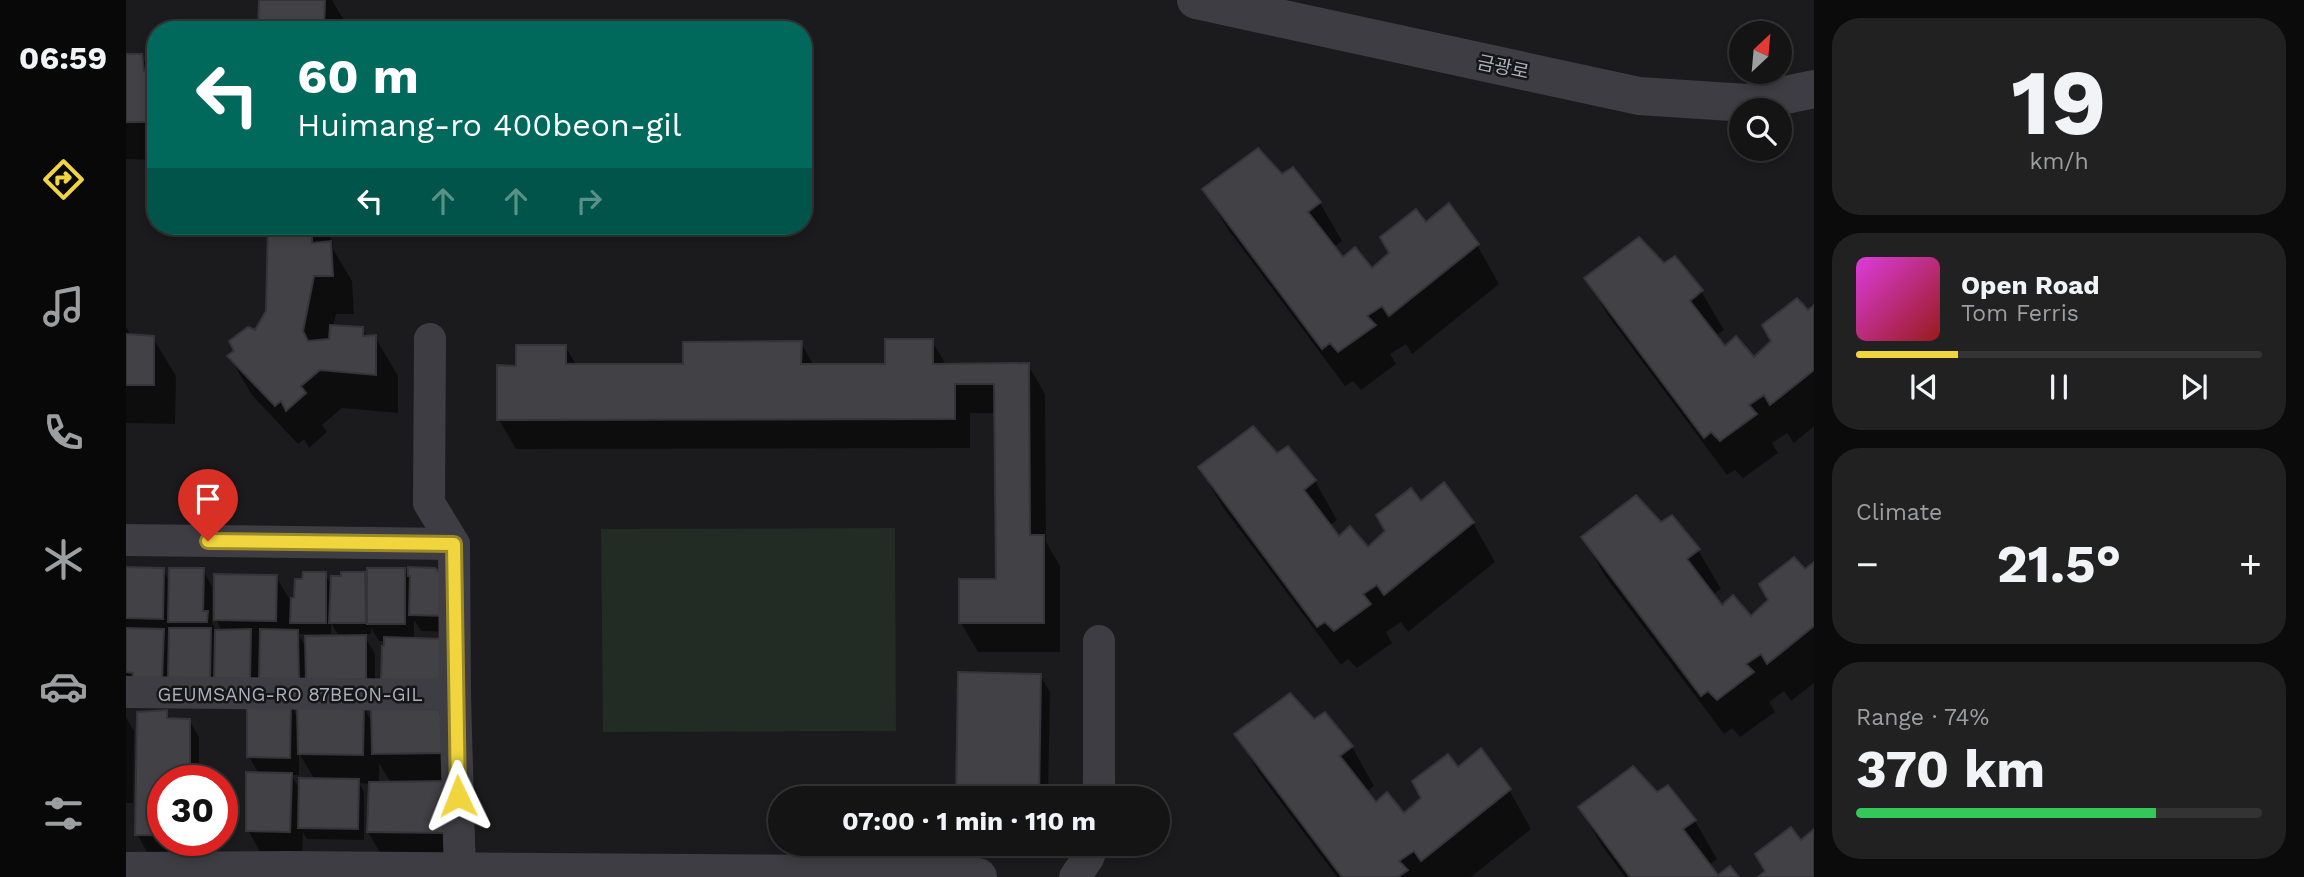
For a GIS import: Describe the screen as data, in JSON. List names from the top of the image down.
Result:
{
  "streets": {
    "street": ["금광로", "GEUMSANG-RO 87BEON-GIL"]
  },
  "north": "top right",
  "page": {
    "tabs": "06:59",
    "tile": [
      ["19", "km/h"],
      "Climate",
      ["Range · 74%", "370 km"]
    ],
    "turn": ["60 m", "Huimang-ro 400beon-gil"],
    "song": ["Open Road", "Tom Ferris"],
    "heat": ["−", "21.5°", "+"],
    "limit": "30",
    "trip": "07:00 · 1 min · 110 m"
  }
}
